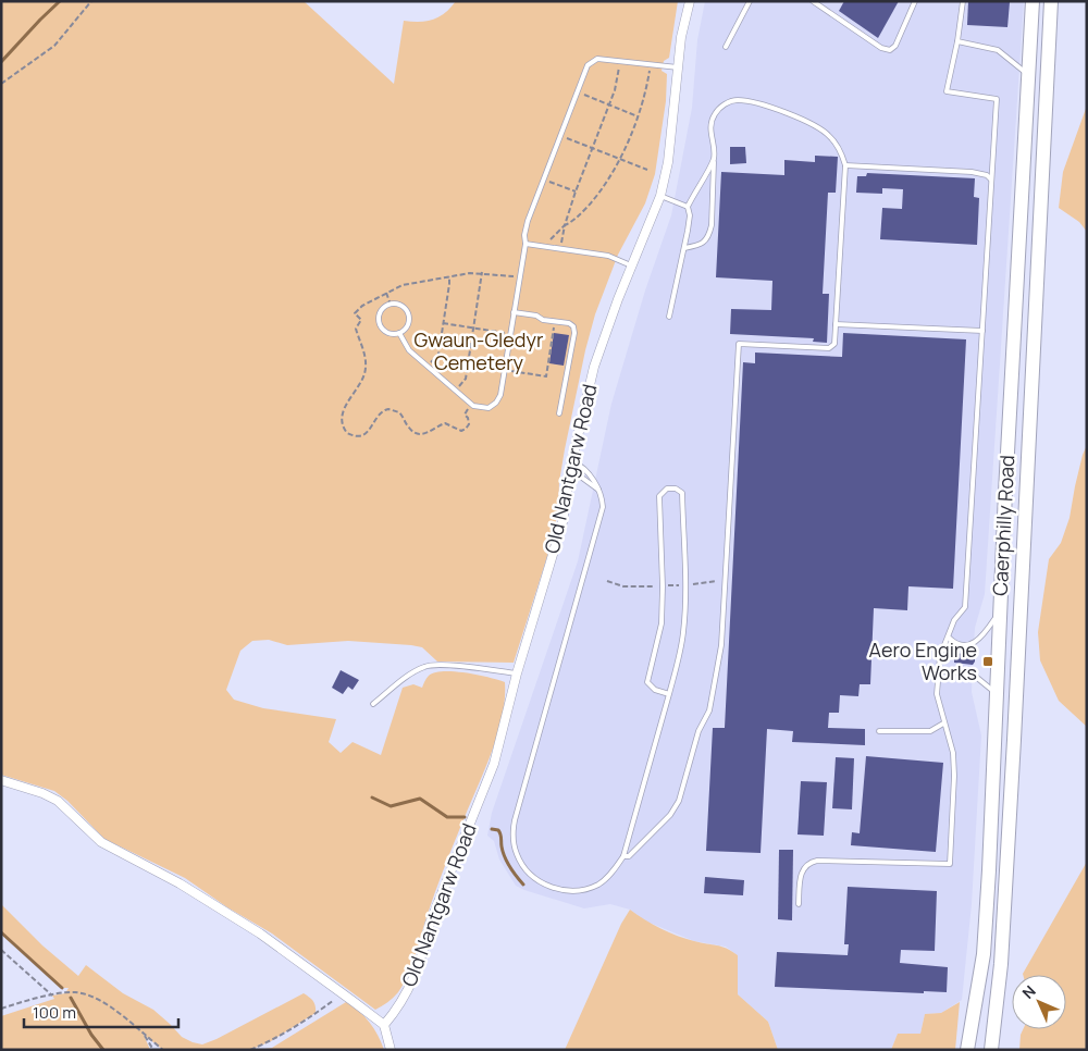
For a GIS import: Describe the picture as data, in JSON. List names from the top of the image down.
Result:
{
  "streets": {
    "main road": ["Caerphilly Road"],
    "street": ["Old Nantgarw Road"]
  },
  "parks": ["Gwaun-Gledyr Cemetery"],
  "places": {
    "transit": ["Aero Engine Works"]
  },
  "scale_bar": "100 m",
  "north": "top left"
}
